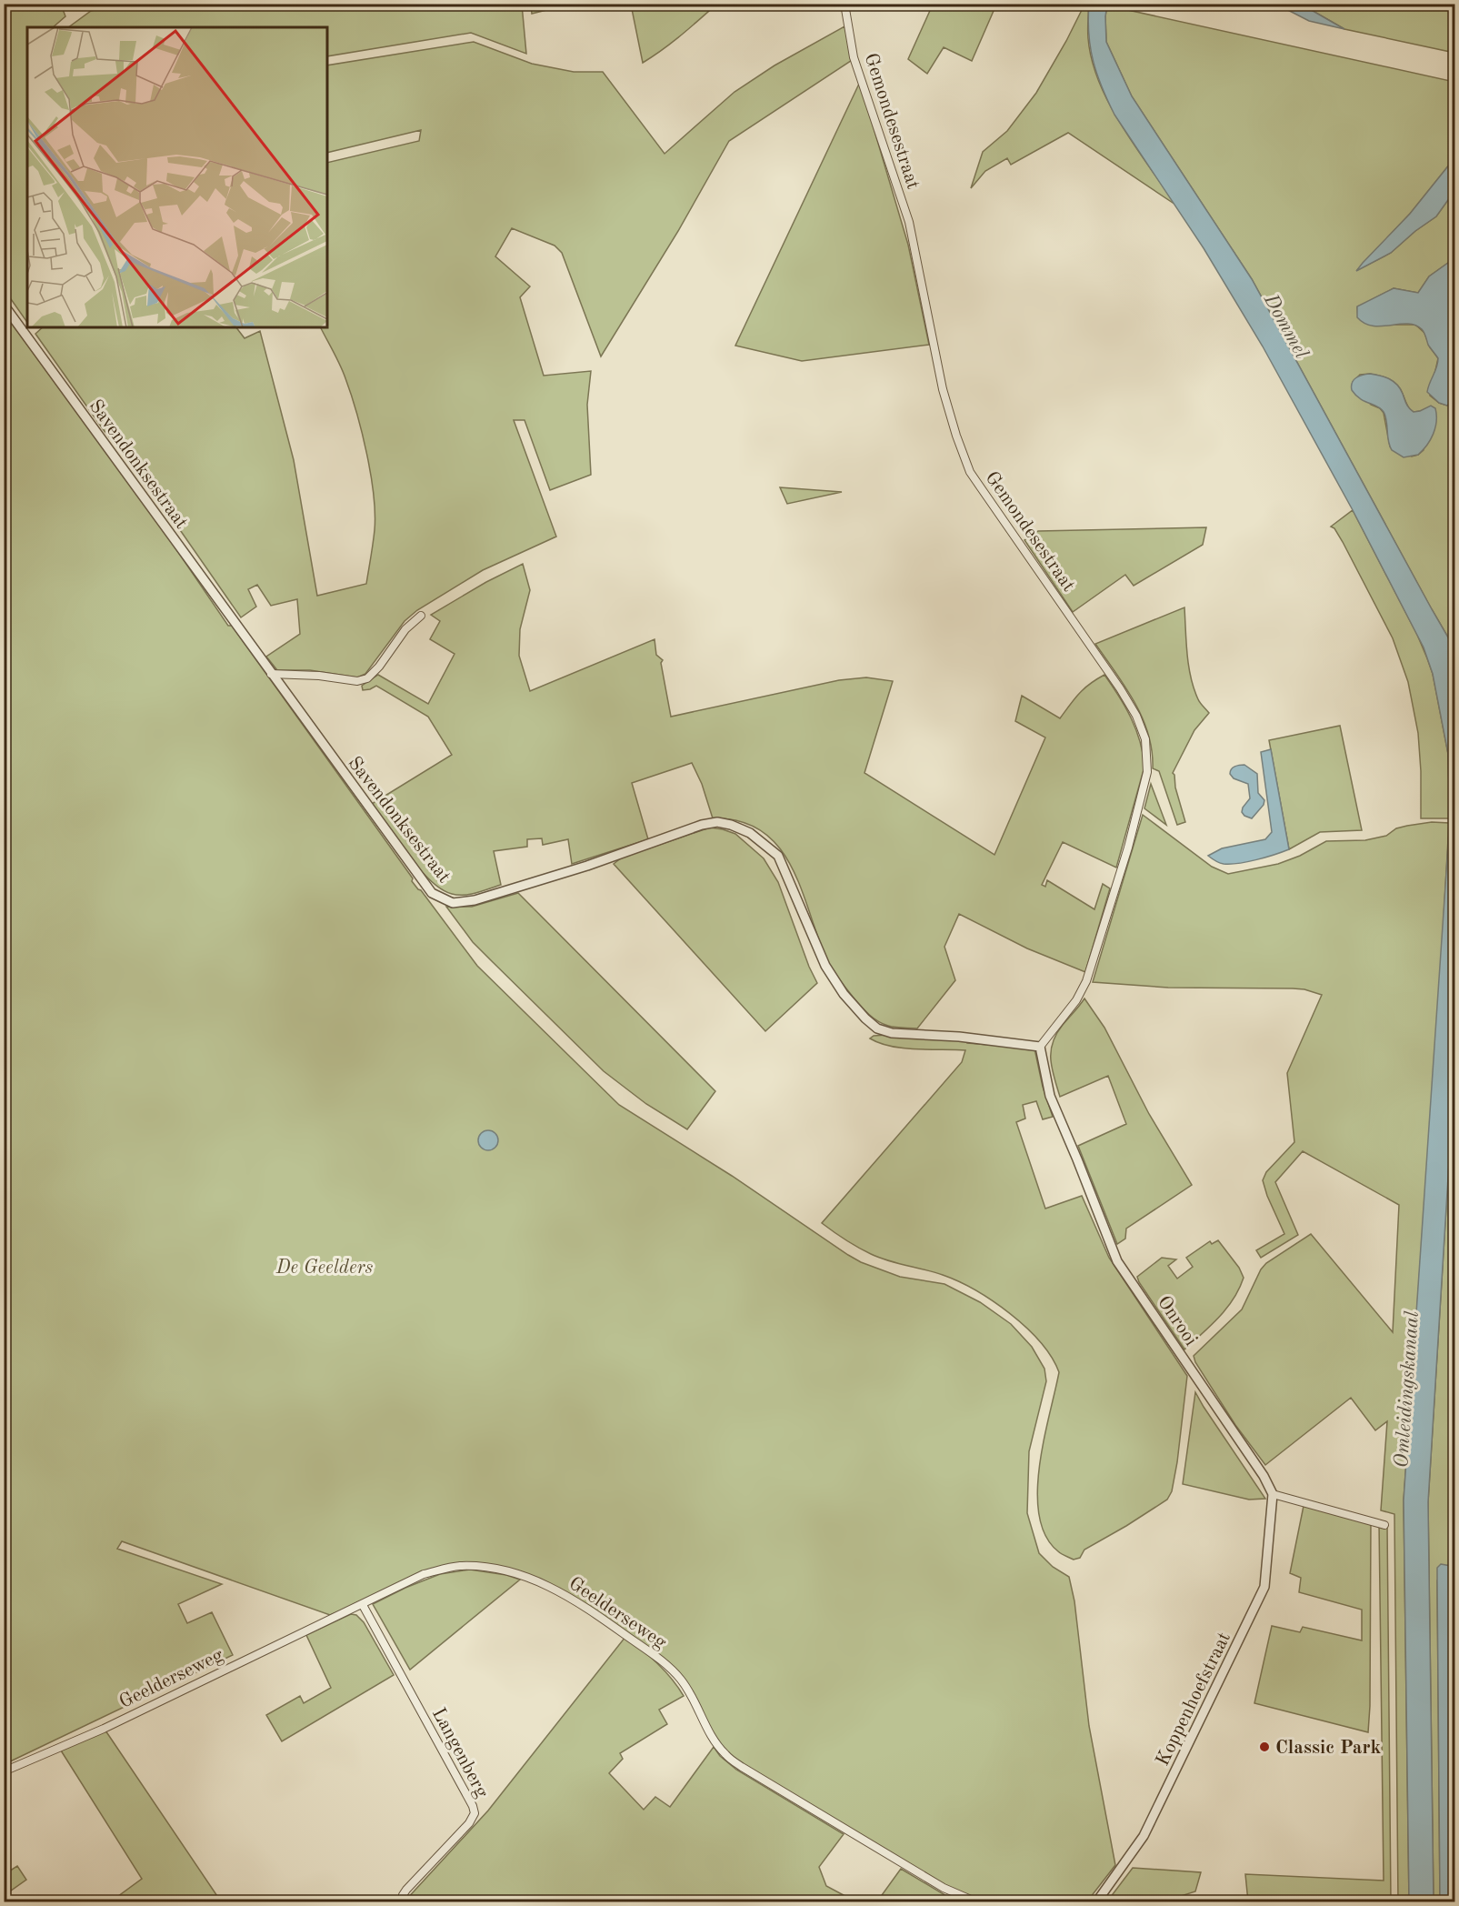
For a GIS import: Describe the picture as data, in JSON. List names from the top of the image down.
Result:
{
  "streets": {
    "street": [
      "Gemondesestraat",
      "Savendonksestraat",
      "Onrooi",
      "Geelderseweg",
      "Koppenhoefstraat",
      "Langenberg"
    ]
  },
  "crossings": [
    ["Gemondesestraat", "Savendonksestraat"],
    ["Gemondesestraat", "Onrooi"],
    ["Savendonksestraat", "Onrooi"],
    ["Onrooi", "Koppenhoefstraat"],
    ["Geelderseweg", "Langenberg"]
  ],
  "water": ["Dommel", "Omleidingskanaal"],
  "parks": ["De Geelders"],
  "places": ["Classic Park"]
}
